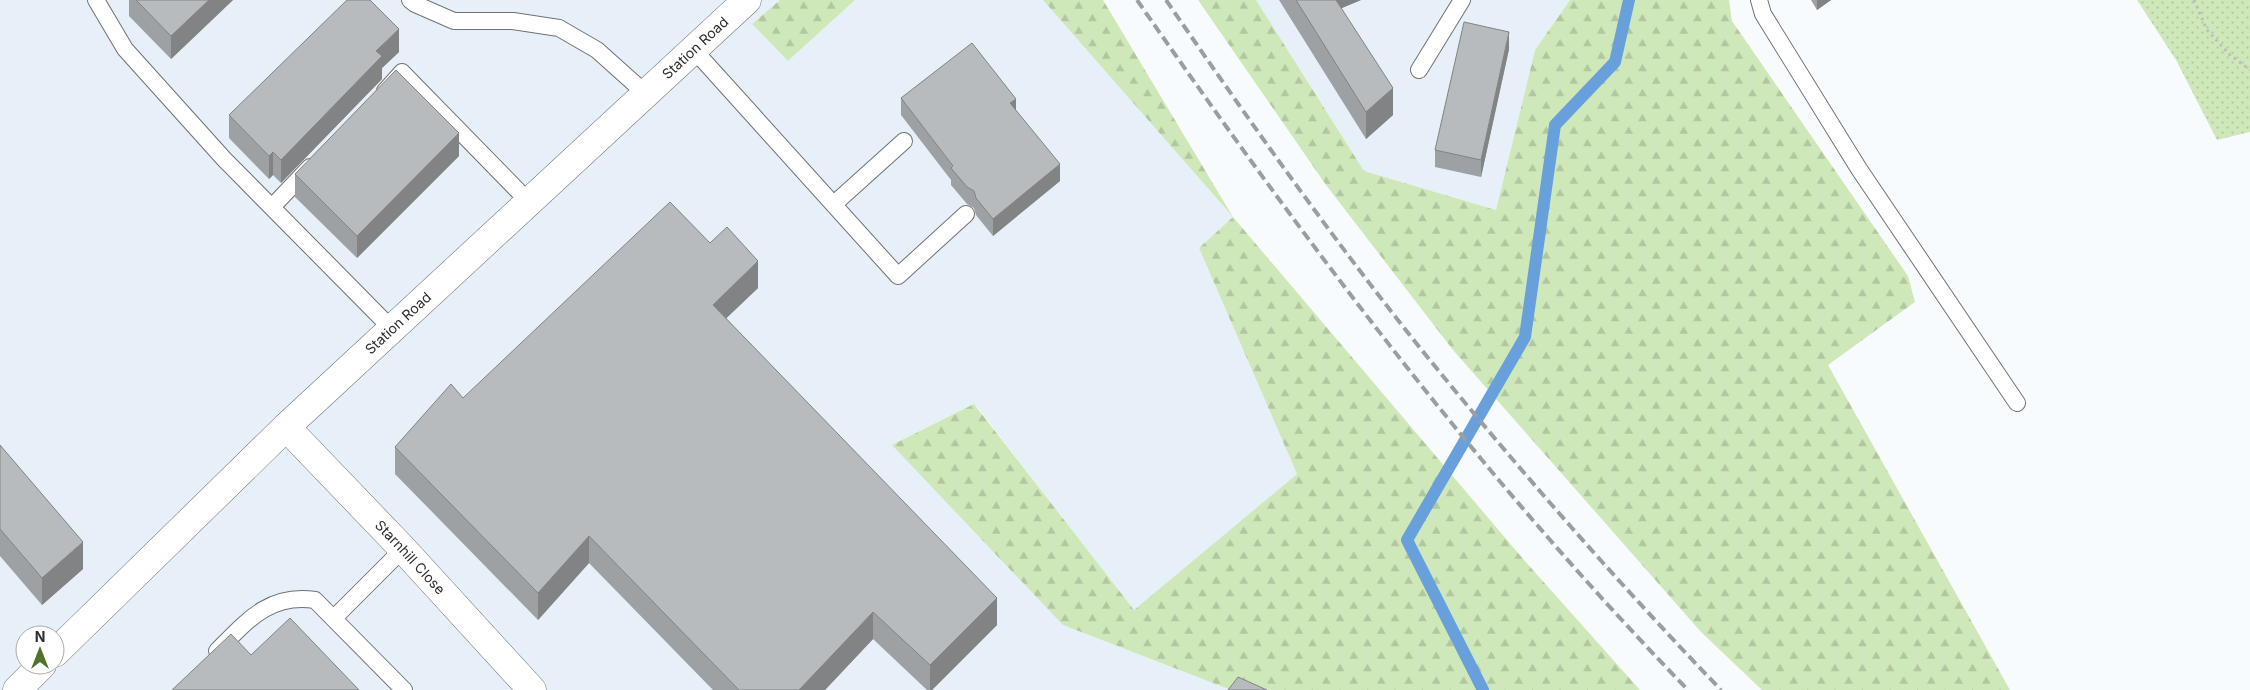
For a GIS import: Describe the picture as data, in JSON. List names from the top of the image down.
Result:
{
  "streets": {
    "street": ["Station Road", "Starnhill Close"]
  },
  "crossings": [
    ["Station Road", "Starnhill Close"]
  ],
  "north": "top"
}
